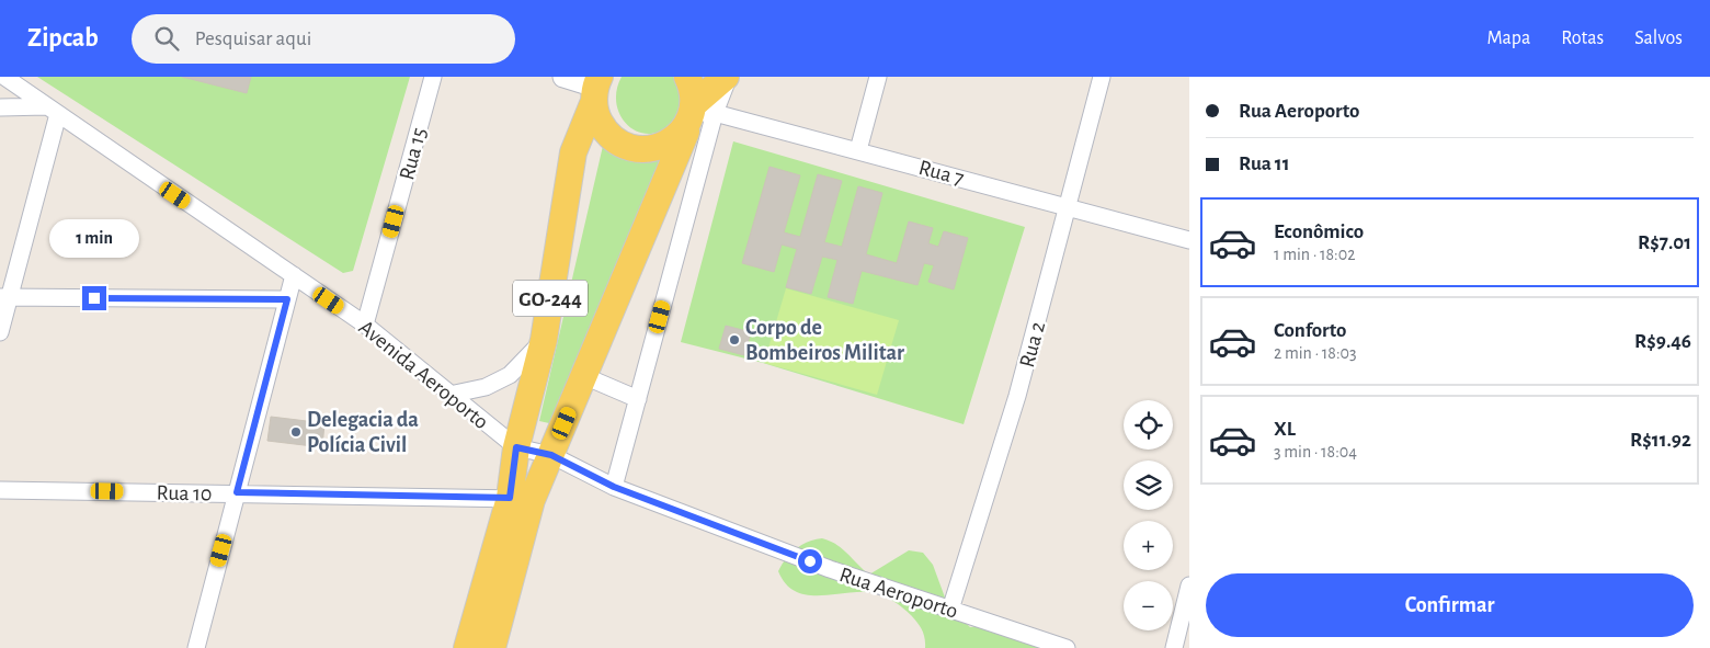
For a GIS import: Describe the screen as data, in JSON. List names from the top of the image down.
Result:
{
  "streets": {
    "main road": ["GO-244"],
    "street": [
      "Rua 15",
      "Rua 7",
      "Rua 2",
      "Avenida Aeroporto",
      "Rua 10",
      "Rua Aeroporto"
    ]
  },
  "crossings": [
    ["Rua 15", "Avenida Aeroporto"],
    ["Rua 7", "GO-244"],
    ["Rua 7", "Rua 2"],
    ["GO-244", "Avenida Aeroporto"],
    ["GO-244", "Rua 10"],
    ["GO-244", "Rua Aeroporto"],
    ["Rua 2", "Rua Aeroporto"],
    ["Avenida Aeroporto", "Rua Aeroporto"]
  ],
  "places": ["Corpo de Bombeiros Militar", "Delegacia da Polícia Civil"],
  "page": {
    "header": "Zipcab",
    "search": "Pesquisar aqui",
    "nav": ["Mapa", "Rotas", "Salvos"],
    "banner": ["Rua Aeroporto", "Rua 11"],
    "list": [
      {
        "name": "Econômico",
        "note": "1 min · 18:02",
        "value": "R$7.01"
      },
      {
        "name": "Conforto",
        "note": "2 min · 18:03",
        "value": "R$9.46"
      },
      {
        "name": "XL",
        "note": "3 min · 18:04",
        "value": "R$11.92"
      }
    ],
    "bubble": "1 min",
    "map_buttons": ["+", "−"],
    "buttons": "Confirmar"
  }
}
